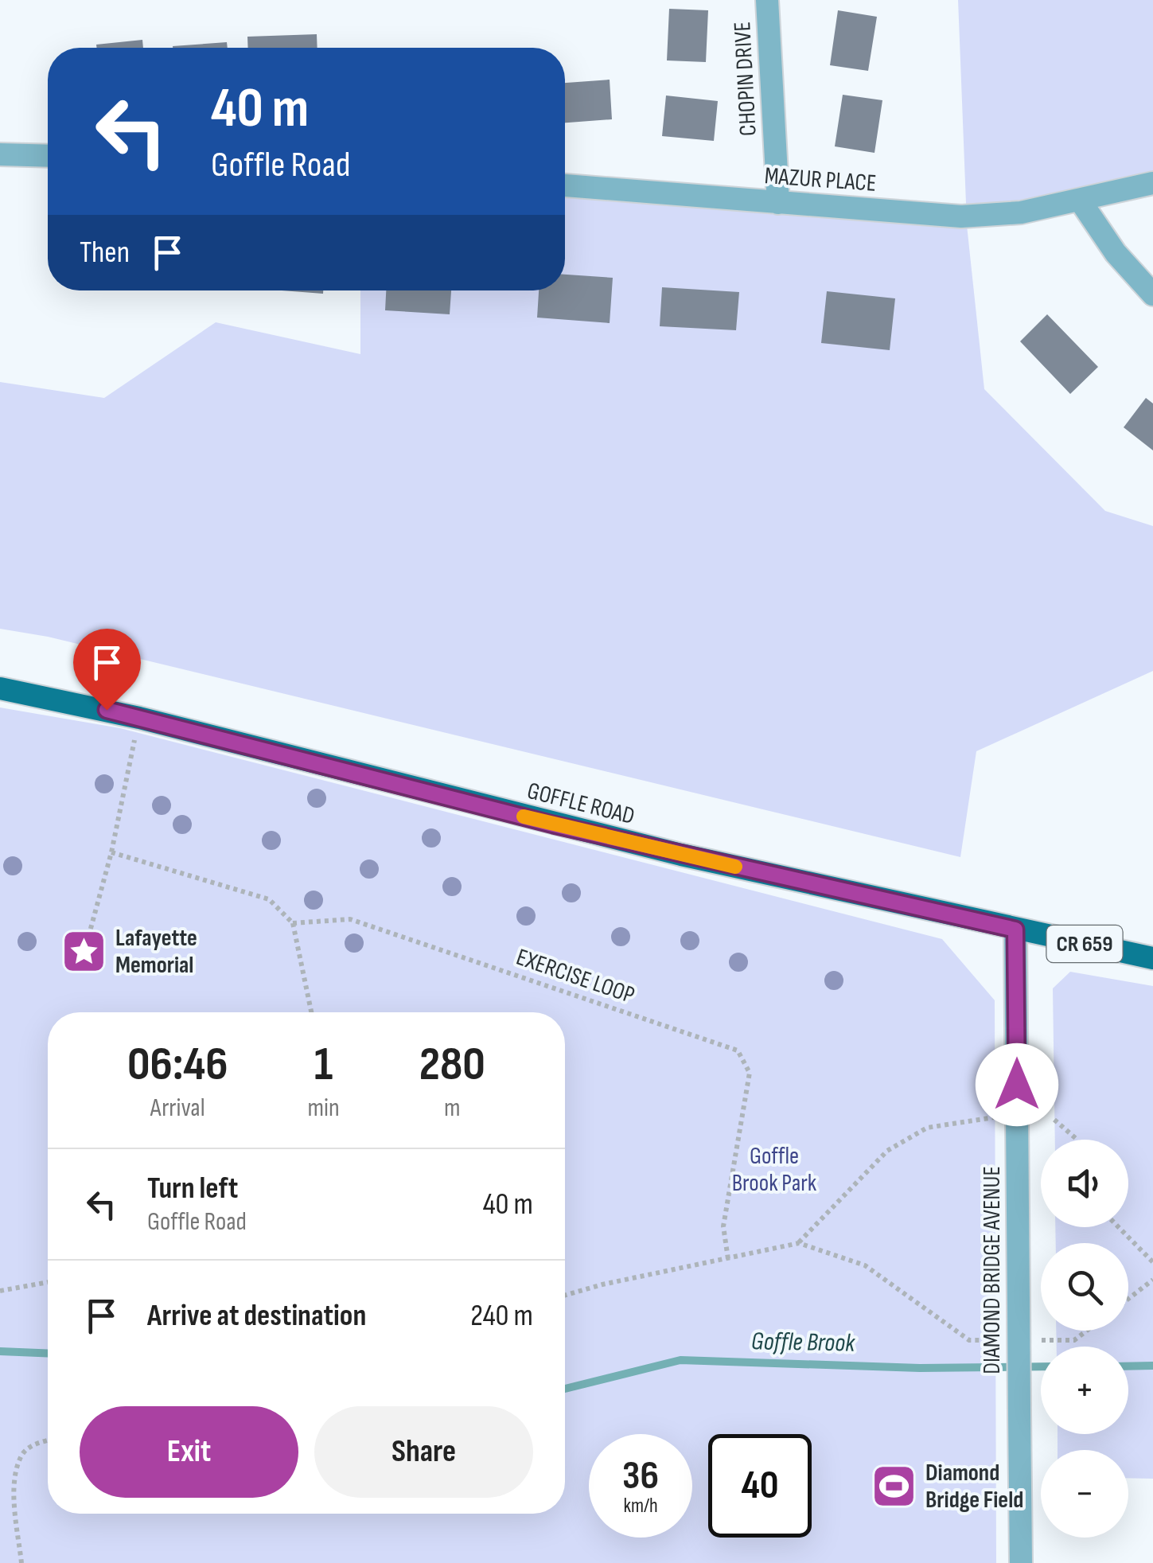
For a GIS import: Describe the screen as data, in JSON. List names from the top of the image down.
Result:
{
  "streets": {
    "main road": ["GOFFLE ROAD", "CR 659"],
    "street": ["CHOPIN DRIVE", "MAZUR PLACE", "DIAMOND BRIDGE AVENUE"],
    "path": ["EXERCISE LOOP"]
  },
  "crossings": [
    ["CHOPIN DRIVE", "MAZUR PLACE"],
    ["GOFFLE ROAD", "DIAMOND BRIDGE AVENUE"]
  ],
  "water": ["Goffle Brook"],
  "parks": ["Goffle Brook Park"],
  "places": {
    "place": ["Lafayette Memorial"],
    "sports": ["Diamond Bridge Field"]
  },
  "page": {
    "turn": ["40 m", "Goffle Road"],
    "then": "Then",
    "eta": [
      "06:46",
      "Arrival",
      "1",
      "min",
      "280",
      "m"
    ],
    "map_buttons": ["+", "−"],
    "list": [
      {
        "name": "Turn left",
        "note": "Goffle Road",
        "value": "40 m"
      },
      {
        "name": "Arrive at destination",
        "value": "240 m"
      }
    ],
    "buttons": ["Exit", "Share"],
    "speed": "36 km/h",
    "limit": "40"
  }
}
